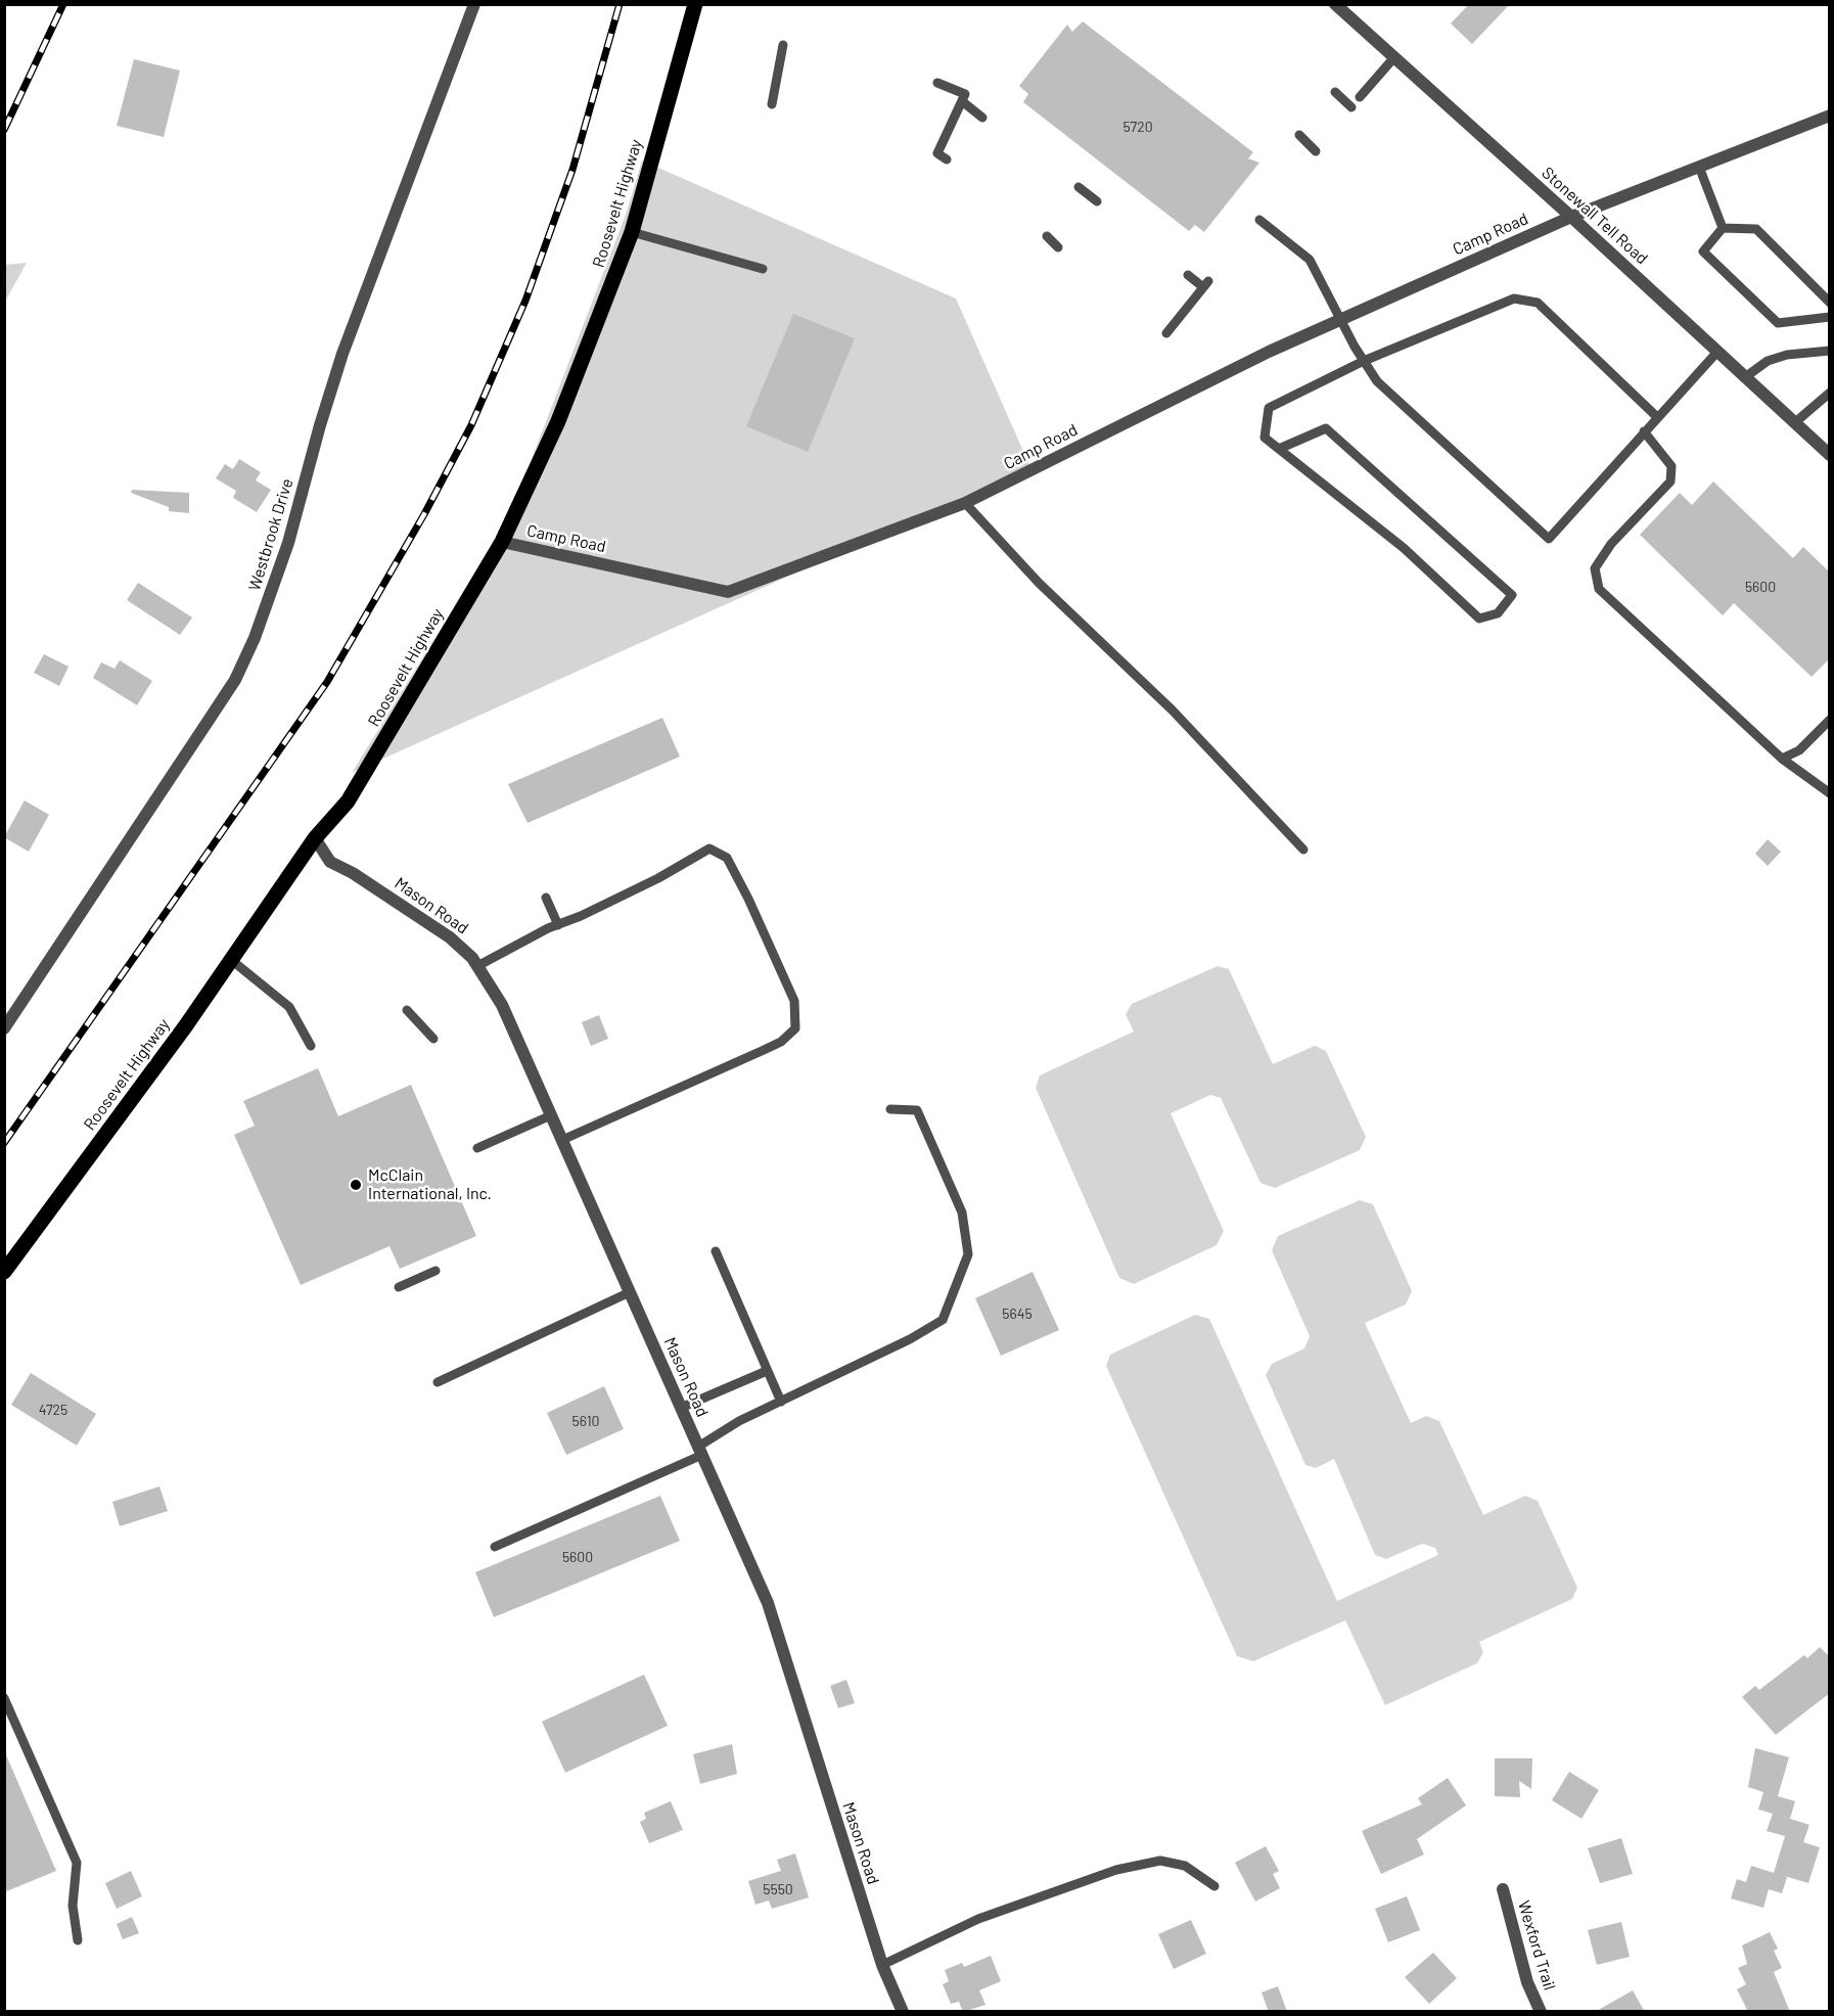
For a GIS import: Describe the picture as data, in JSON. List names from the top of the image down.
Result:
{
  "streets": {
    "main road": ["Roosevelt Highway"],
    "street": [
      "Stonewall Tell Road",
      "Camp Road",
      "Westbrook Drive",
      "Mason Road",
      "Wexford Trail"
    ]
  },
  "crossings": [
    ["Roosevelt Highway", "Camp Road"],
    ["Roosevelt Highway", "Mason Road"],
    ["Stonewall Tell Road", "Camp Road"]
  ],
  "places": ["McClain International, Inc."],
  "house_numbers": [
    "5720",
    "5600",
    "5645",
    "4725",
    "5610",
    "5600",
    "5550"
  ]
}
